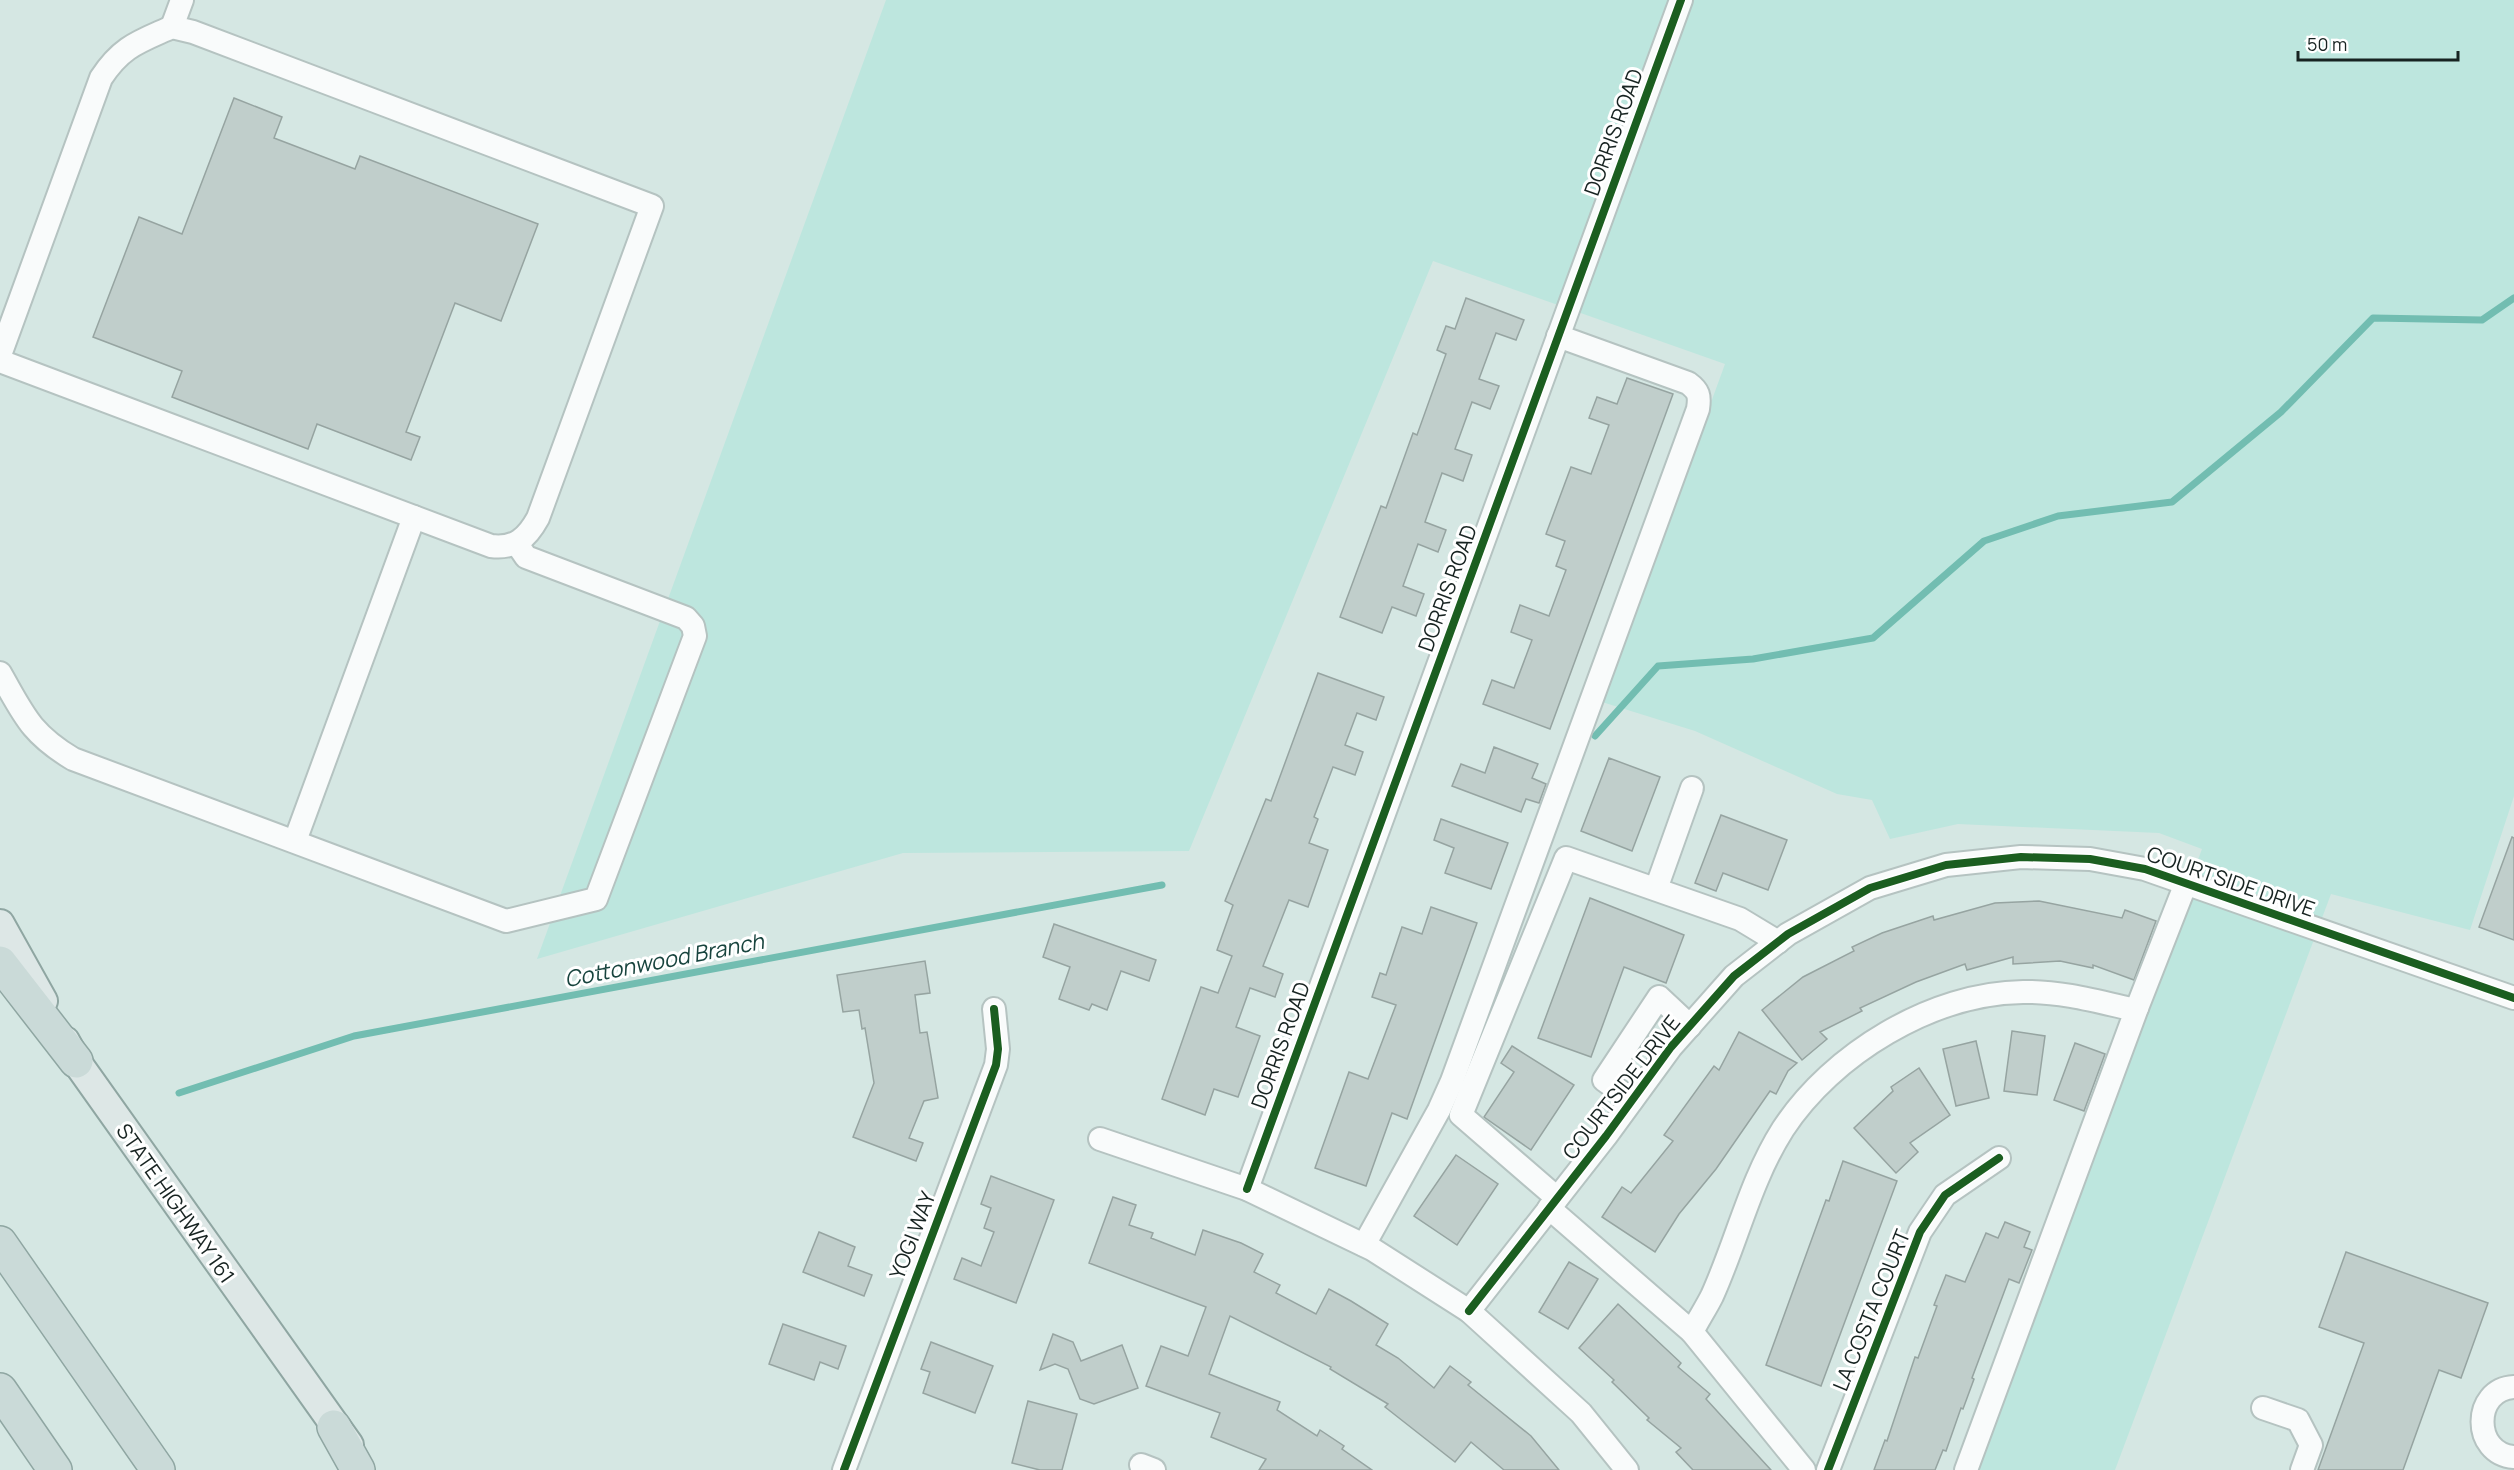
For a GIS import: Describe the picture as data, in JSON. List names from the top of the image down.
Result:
{
  "streets": {
    "main road": ["STATE HIGHWAY 161"],
    "street": [
      "DORRIS ROAD",
      "COURTSIDE DRIVE",
      "YOGI WAY",
      "LA COSTA COURT"
    ]
  },
  "water": ["Cottonwood Branch"],
  "scale_bar": "50 m"
}
